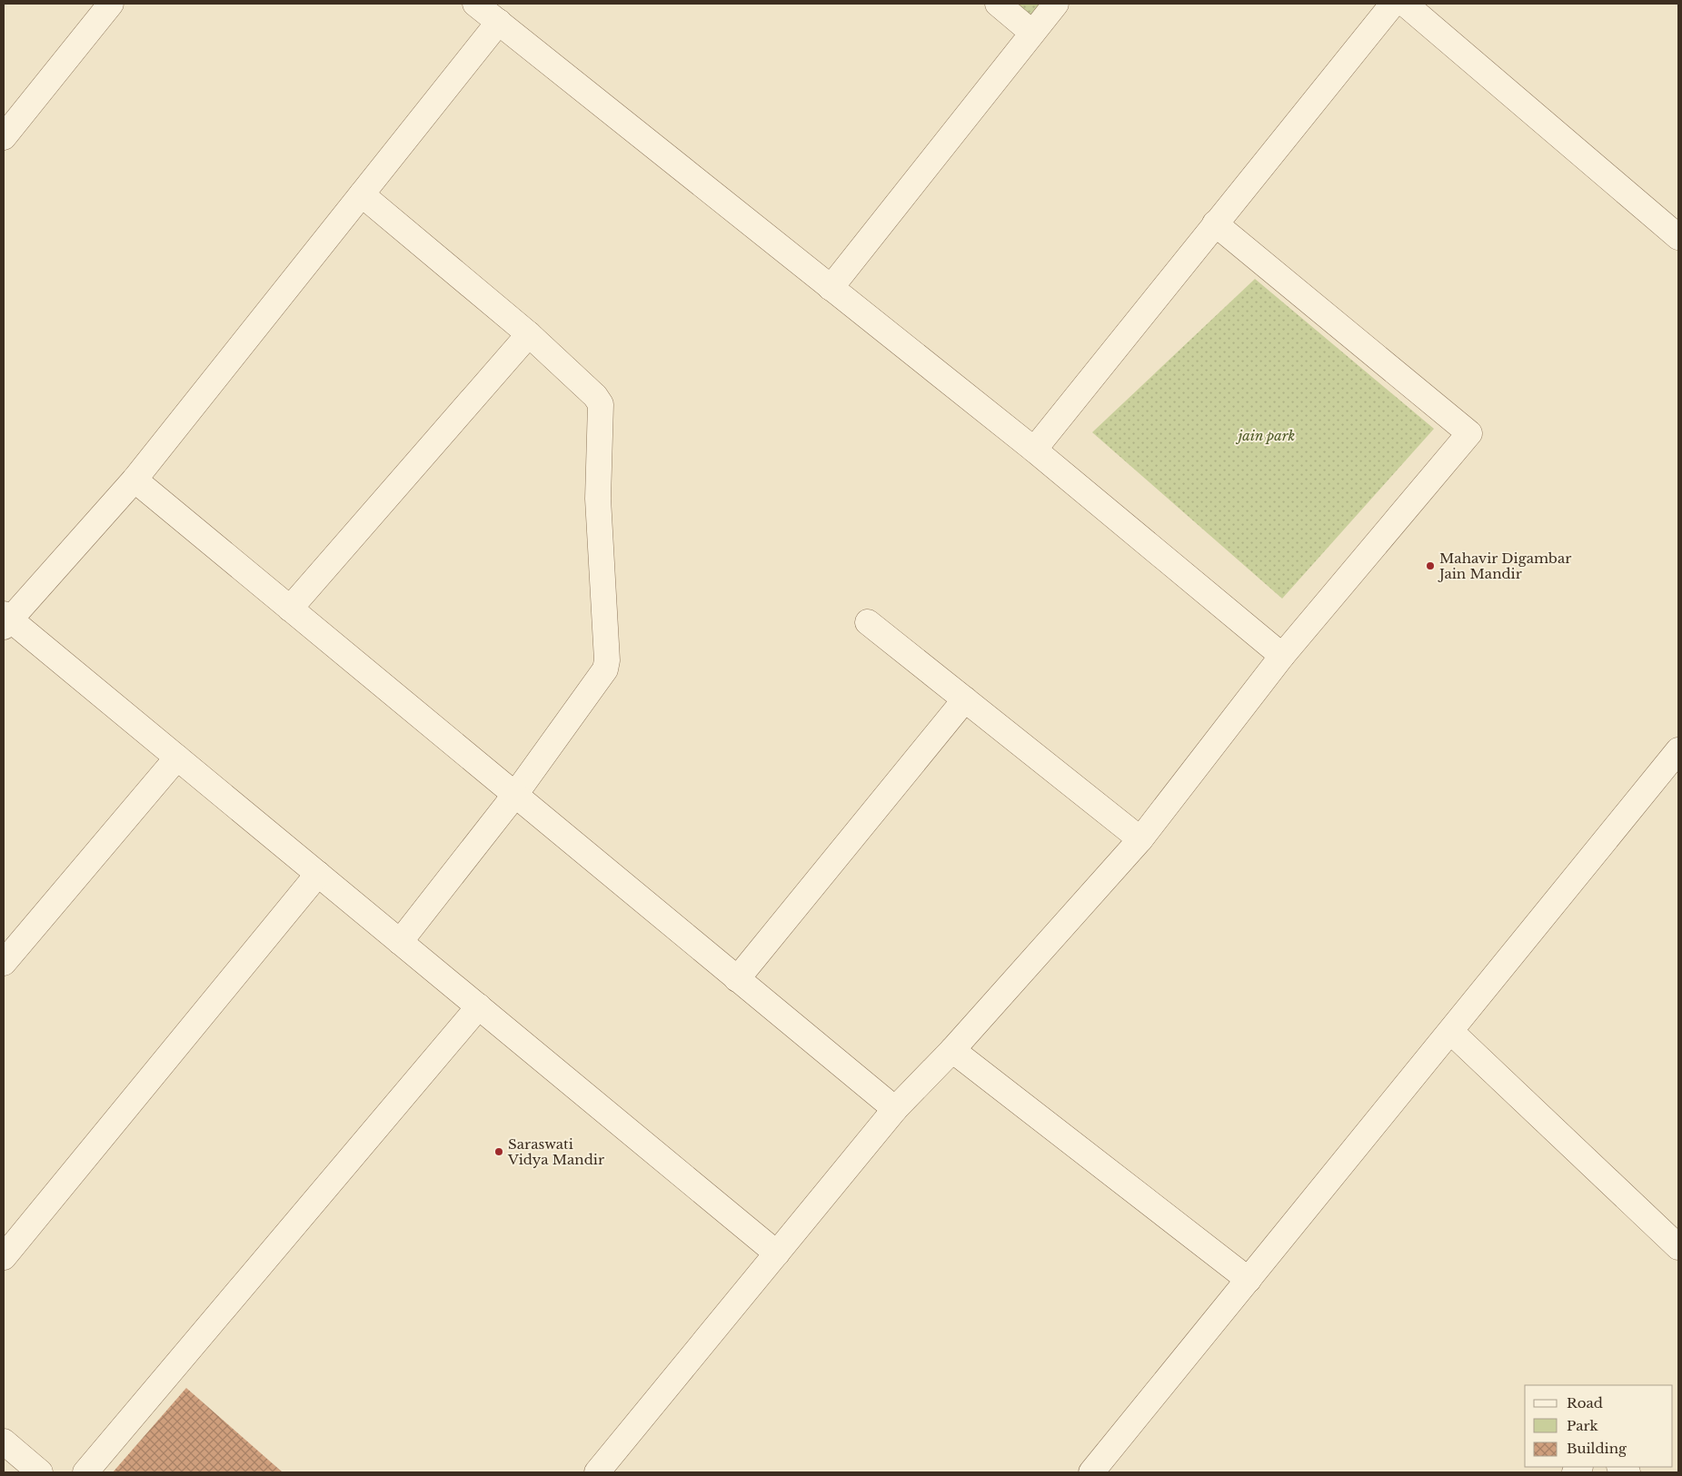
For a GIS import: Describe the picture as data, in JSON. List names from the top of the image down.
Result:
{
  "parks": ["jain park"],
  "places": ["Mahavir Digambar Jain Mandir", "Saraswati Vidya Mandir"],
  "legend": ["Road", "Park", "Building"]
}
